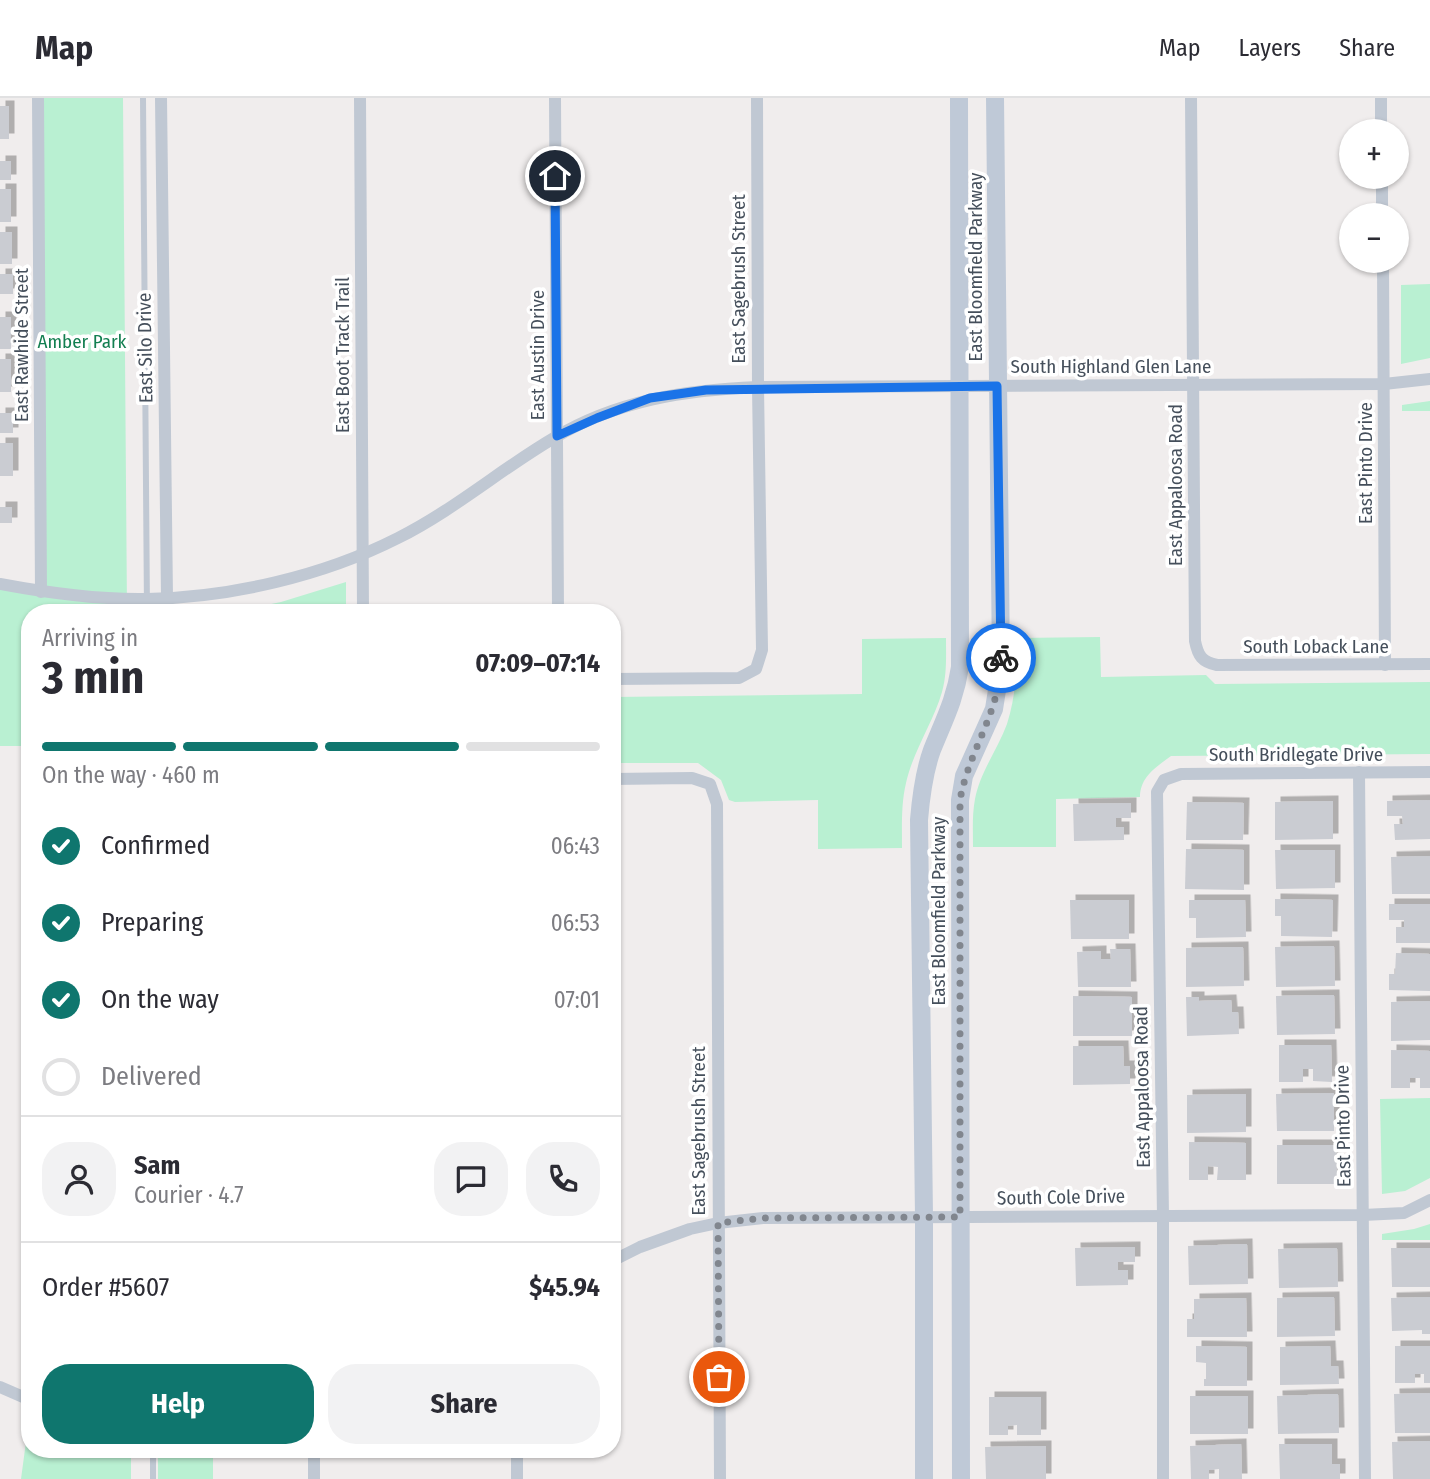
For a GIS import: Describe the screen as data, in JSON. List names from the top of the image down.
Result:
{
  "streets": {
    "street": [
      "East Bloomfield Parkway",
      "East Sagebrush Street",
      "East Rawhide Street",
      "East Silo Drive",
      "East Boot Track Trail",
      "East Austin Drive",
      "South Highland Glen Lane",
      "East Pinto Drive",
      "East Appaloosa Road",
      "South Loback Lane",
      "South Bridlegate Drive",
      "South Cole Drive"
    ]
  },
  "crossings": [
    ["East Bloomfield Parkway", "South Highland Glen Lane"],
    ["East Bloomfield Parkway", "South Cole Drive"],
    ["East Sagebrush Street", "South Highland Glen Lane"],
    ["East Sagebrush Street", "South Cole Drive"],
    ["East Rawhide Street", "South Highland Glen Lane"],
    ["East Silo Drive", "South Highland Glen Lane"],
    ["East Boot Track Trail", "South Highland Glen Lane"],
    ["East Austin Drive", "South Highland Glen Lane"],
    ["South Highland Glen Lane", "East Pinto Drive"],
    ["South Highland Glen Lane", "East Appaloosa Road"],
    ["East Pinto Drive", "South Loback Lane"],
    ["East Pinto Drive", "South Bridlegate Drive"],
    ["East Pinto Drive", "South Cole Drive"],
    ["East Appaloosa Road", "South Loback Lane"],
    ["East Appaloosa Road", "South Bridlegate Drive"],
    ["East Appaloosa Road", "South Cole Drive"]
  ],
  "parks": ["Amber Park"],
  "page": {
    "header": "Map",
    "nav": ["Map", "Layers", "Share"],
    "map_buttons": ["+", "−"],
    "heading": ["3 min", "Arriving in", "07:09–07:14"],
    "panel": [
      "Sam",
      "Courier · 4.7",
      "Order #5607",
      "$45.94"
    ],
    "bar": "On the way · 460 m",
    "list": [
      ["Confirmed", "06:43"],
      ["Preparing", "06:53"],
      ["On the way", "07:01"],
      "Delivered"
    ],
    "buttons": ["Help", "Share"]
  }
}
